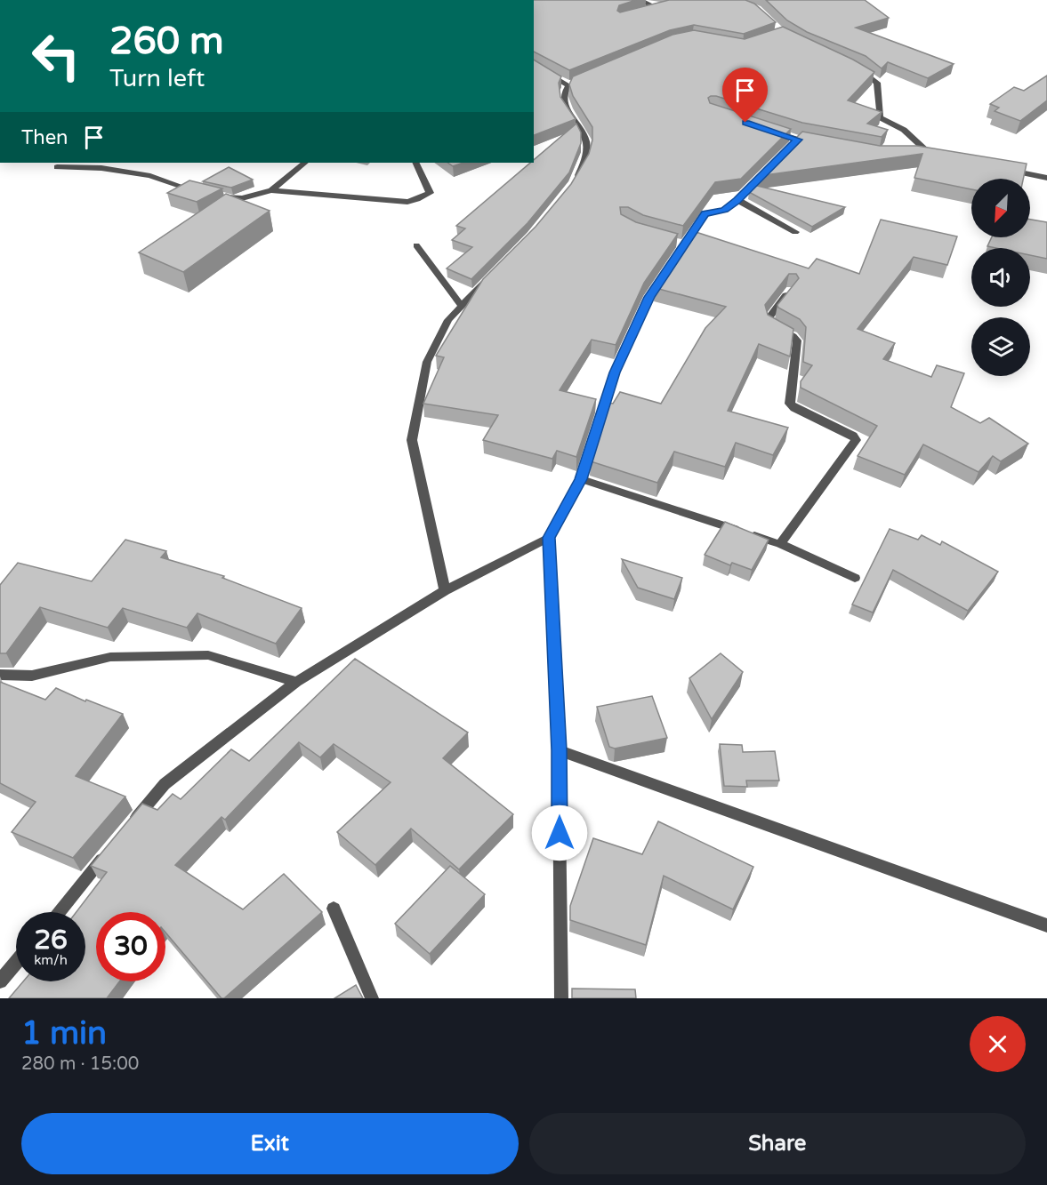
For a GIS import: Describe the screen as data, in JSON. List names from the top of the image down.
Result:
{
  "north": "bottom left",
  "page": {
    "turn": ["260 m", "Turn left"],
    "then": "Then",
    "speed": "26 km/h",
    "limit": "30",
    "heading": ["1 min", "280 m · 15:00"],
    "buttons": ["Exit", "Share"]
  }
}
